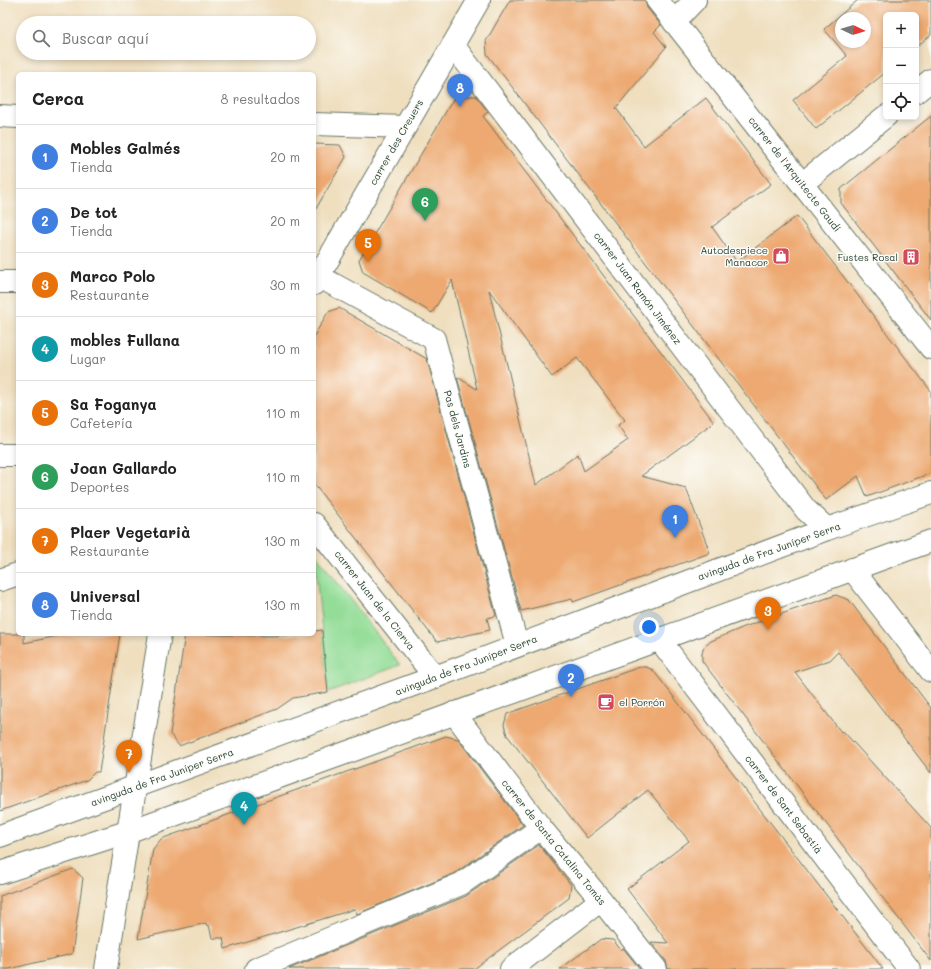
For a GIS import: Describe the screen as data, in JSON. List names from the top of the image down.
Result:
{
  "streets": {
    "street": [
      "carrer des Creuers",
      "carrer de l'Arquitecte Gaudí",
      "carrer Juan Ramón Jiménez",
      "Pas dels Jardins",
      "avinguda de Fra Juníper Serra",
      "carrer Juan de la Cierva",
      "carrer de Sant Sebastià",
      "carrer de Santa Catalina Tomàs"
    ]
  },
  "crossings": [
    ["carrer des Creuers", "carrer Juan Ramón Jiménez"],
    ["carrer des Creuers", "Pas dels Jardins"],
    ["carrer Juan Ramón Jiménez", "avinguda de Fra Juníper Serra"],
    ["Pas dels Jardins", "avinguda de Fra Juníper Serra"],
    ["avinguda de Fra Juníper Serra", "carrer Juan de la Cierva"]
  ],
  "places": {
    "shop": ["Autodespiece Manacor"],
    "building": ["Fustes Rosal"],
    "cafe": ["el Porrón"]
  },
  "north": "right",
  "page": {
    "map_buttons": ["+", "−"],
    "search": "Buscar aquí",
    "heading": ["Cerca", "8 resultados"],
    "pins": [
      "8",
      "6",
      "5",
      "1",
      "3",
      "2",
      "7",
      "4"
    ],
    "list": [
      {
        "mark": "1",
        "name": "Mobles Galmés",
        "note": "Tienda",
        "value": "20 m"
      },
      {
        "mark": "2",
        "name": "De tot",
        "note": "Tienda",
        "value": "20 m"
      },
      {
        "mark": "3",
        "name": "Marco Polo",
        "note": "Restaurante",
        "value": "30 m"
      },
      {
        "mark": "4",
        "name": "mobles Fullana",
        "note": "Lugar",
        "value": "110 m"
      },
      {
        "mark": "5",
        "name": "Sa Foganya",
        "note": "Cafetería",
        "value": "110 m"
      },
      {
        "mark": "6",
        "name": "Joan Gallardo",
        "note": "Deportes",
        "value": "110 m"
      },
      {
        "mark": "7",
        "name": "Plaer Vegetarià",
        "note": "Restaurante",
        "value": "130 m"
      },
      {
        "mark": "8",
        "name": "Universal",
        "note": "Tienda",
        "value": "130 m"
      }
    ]
  }
}
